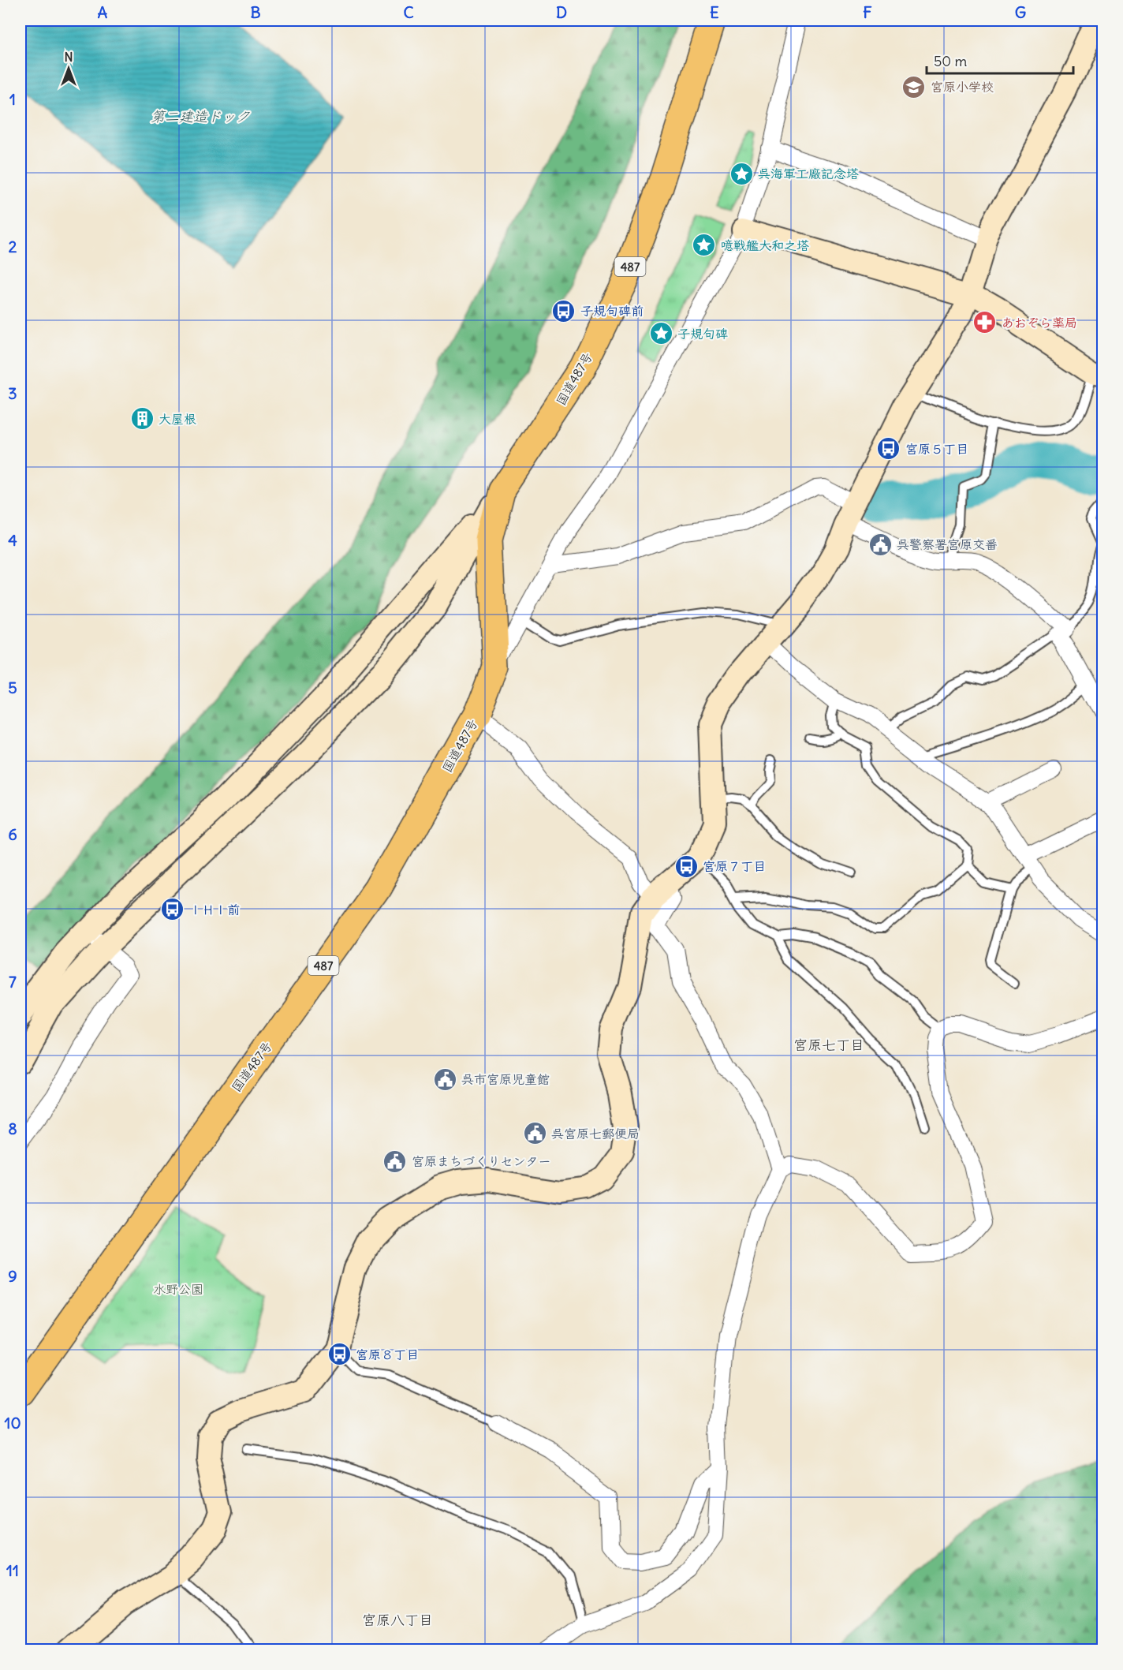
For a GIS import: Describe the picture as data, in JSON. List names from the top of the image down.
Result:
{
  "streets": {
    "highway": ["487", "国道487号"]
  },
  "districts": ["宮原七丁目", "宮原八丁目"],
  "water": ["第二建造ドック"],
  "parks": ["水野公園"],
  "places": {
    "school or university": ["宮原小学校"],
    "place": ["呉海軍工廠記念塔", "噫戦艦大和之塔", "子規句碑"],
    "bus stop": [
      "子規句碑前",
      "宮原５丁目",
      "宮原７丁目",
      "ＩＨＩ前",
      "宮原８丁目"
    ],
    "pharmacy": ["あおぞら薬局"],
    "building": ["大屋根"],
    "public building": [
      "呉警察署宮原交番",
      "呉市宮原児童館",
      "呉宮原七郵便局",
      "宮原まちづくりセンター"
    ]
  },
  "scale_bar": "50 m",
  "north": "top",
  "grid": {
    "columns": [
      "A",
      "B",
      "C",
      "D",
      "E",
      "F",
      "G"
    ],
    "rows": [
      "1",
      "2",
      "3",
      "4",
      "5",
      "6",
      "7",
      "8",
      "9",
      "10",
      "11"
    ]
  }
}
